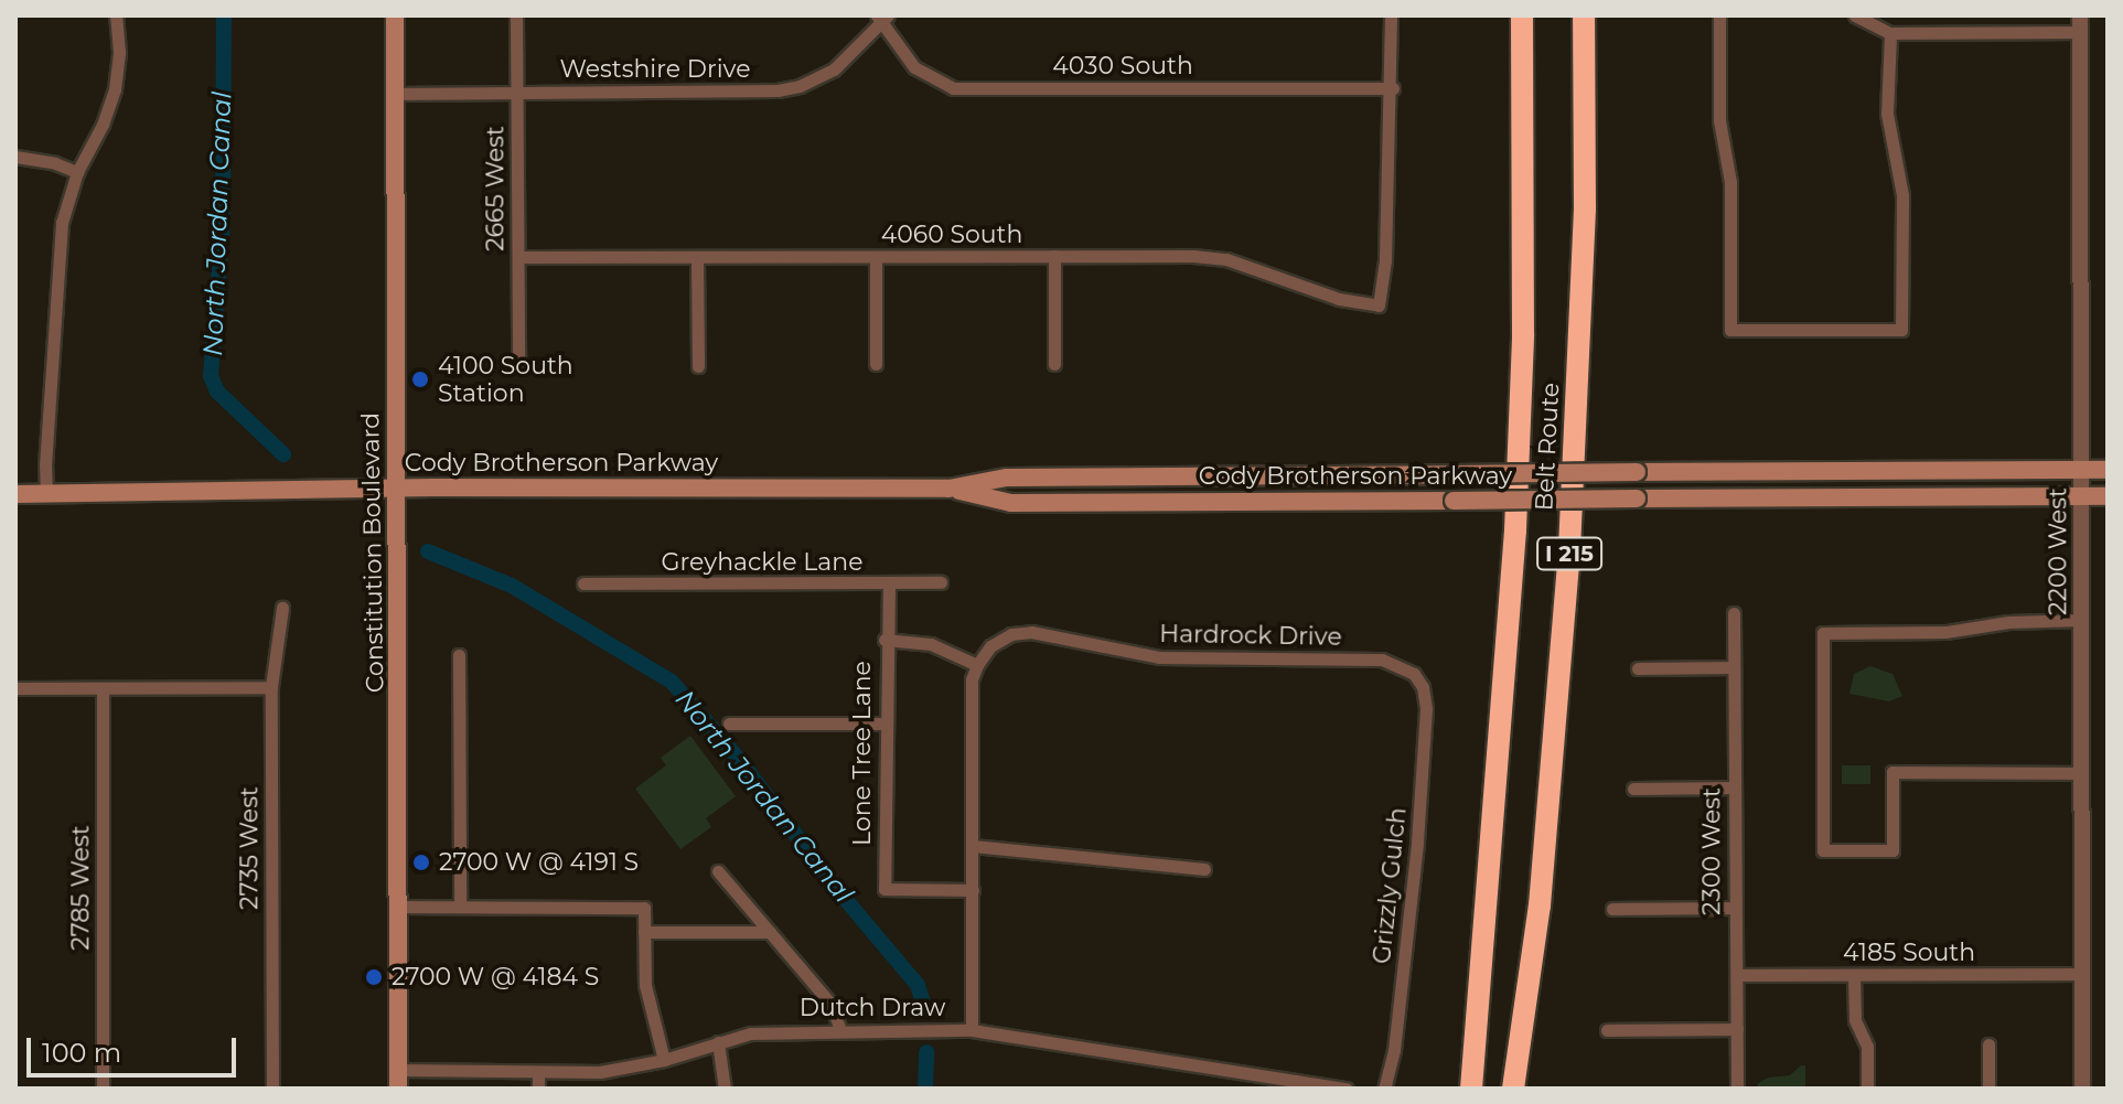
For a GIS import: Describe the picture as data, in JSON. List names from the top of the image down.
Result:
{
  "streets": {
    "highway": ["Belt Route", "I 215"],
    "main road": ["Cody Brotherson Parkway", "Constitution Boulevard"],
    "street": [
      "4030 South",
      "Westshire Drive",
      "2665 West",
      "4060 South",
      "2200 West",
      "Greyhackle Lane",
      "Hardrock Drive",
      "Lone Tree Lane",
      "2735 West",
      "2300 West",
      "Grizzly Gulch",
      "2785 West",
      "4185 South",
      "Dutch Draw"
    ]
  },
  "crossings": [
    ["4030 South", "Westshire Drive"],
    ["4030 South", "4060 South"],
    ["Westshire Drive", "2665 West"],
    ["Westshire Drive", "Constitution Boulevard"],
    ["2665 West", "4060 South"],
    ["Cody Brotherson Parkway", "2200 West"],
    ["Cody Brotherson Parkway", "Constitution Boulevard"],
    ["2200 West", "4185 South"],
    ["Constitution Boulevard", "Dutch Draw"],
    ["Greyhackle Lane", "Lone Tree Lane"],
    ["Hardrock Drive", "Grizzly Gulch"],
    ["2300 West", "4185 South"]
  ],
  "water": ["North Jordan Canal"],
  "places": ["4100 South Station", "2700 W @ 4191 S", "2700 W @ 4184 S"],
  "scale_bar": "100 m"
}
